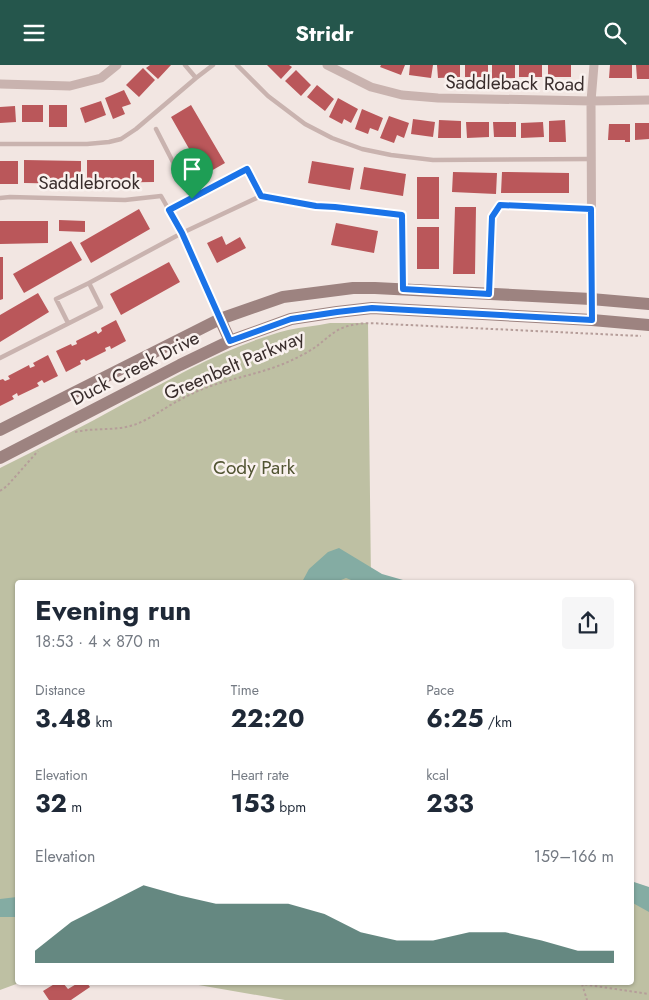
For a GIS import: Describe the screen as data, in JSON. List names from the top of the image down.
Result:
{
  "streets": {
    "main road": ["Duck Creek Drive"],
    "street": ["Saddleback Road"],
    "lane": ["Saddlebrook"],
    "path": ["Greenbelt Parkway"]
  },
  "crossings": [
    ["Saddlebrook", "Duck Creek Drive"]
  ],
  "parks": ["Cody Park"],
  "page": {
    "header": "Stridr",
    "heading": ["Evening run", "18:53 · 4 × 870 m"],
    "stats": [
      ["Distance", "3.48 km"],
      ["Time", "22:20"],
      ["Pace", "6:25 /km"],
      ["Elevation", "32 m"],
      ["Heart rate", "153 bpm"],
      ["kcal", "233"]
    ],
    "chart": ["Elevation", "159–166 m"]
  }
}
